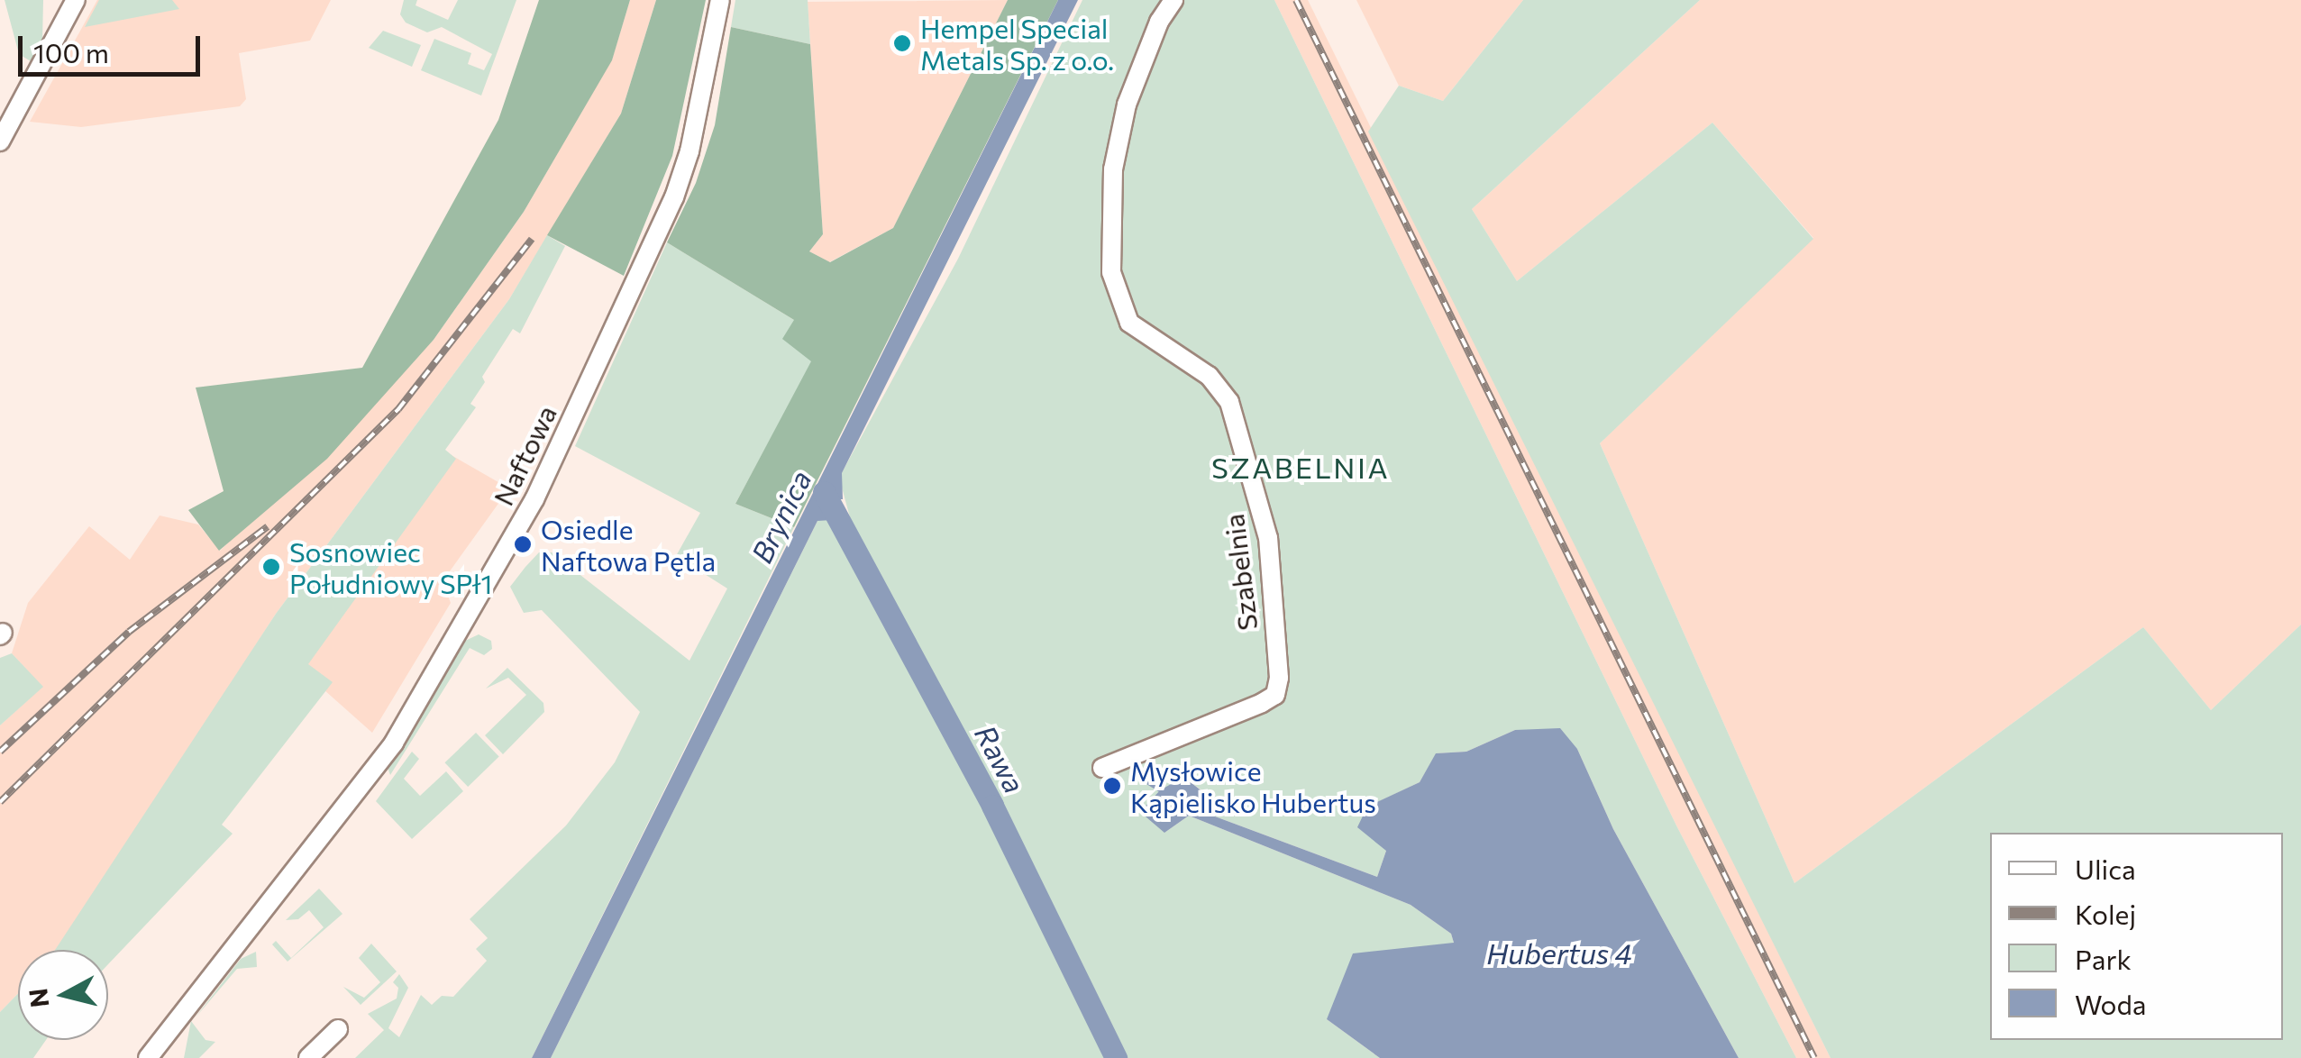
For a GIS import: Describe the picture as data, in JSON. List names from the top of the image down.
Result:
{
  "streets": {
    "street": ["Naftowa", "Szabelnia"]
  },
  "districts": ["SZABELNIA"],
  "water": ["Brynica", "Rawa", "Hubertus 4"],
  "places": [
    "Hempel Special Metals Sp. z o.o.",
    "Osiedle Naftowa Pętla",
    "Sosnowiec Południowy SPł1",
    "Mysłowice Kąpielisko Hubertus"
  ],
  "legend": [
    "Ulica",
    "Kolej",
    "Park",
    "Woda"
  ],
  "scale_bar": "100 m",
  "north": "left"
}
